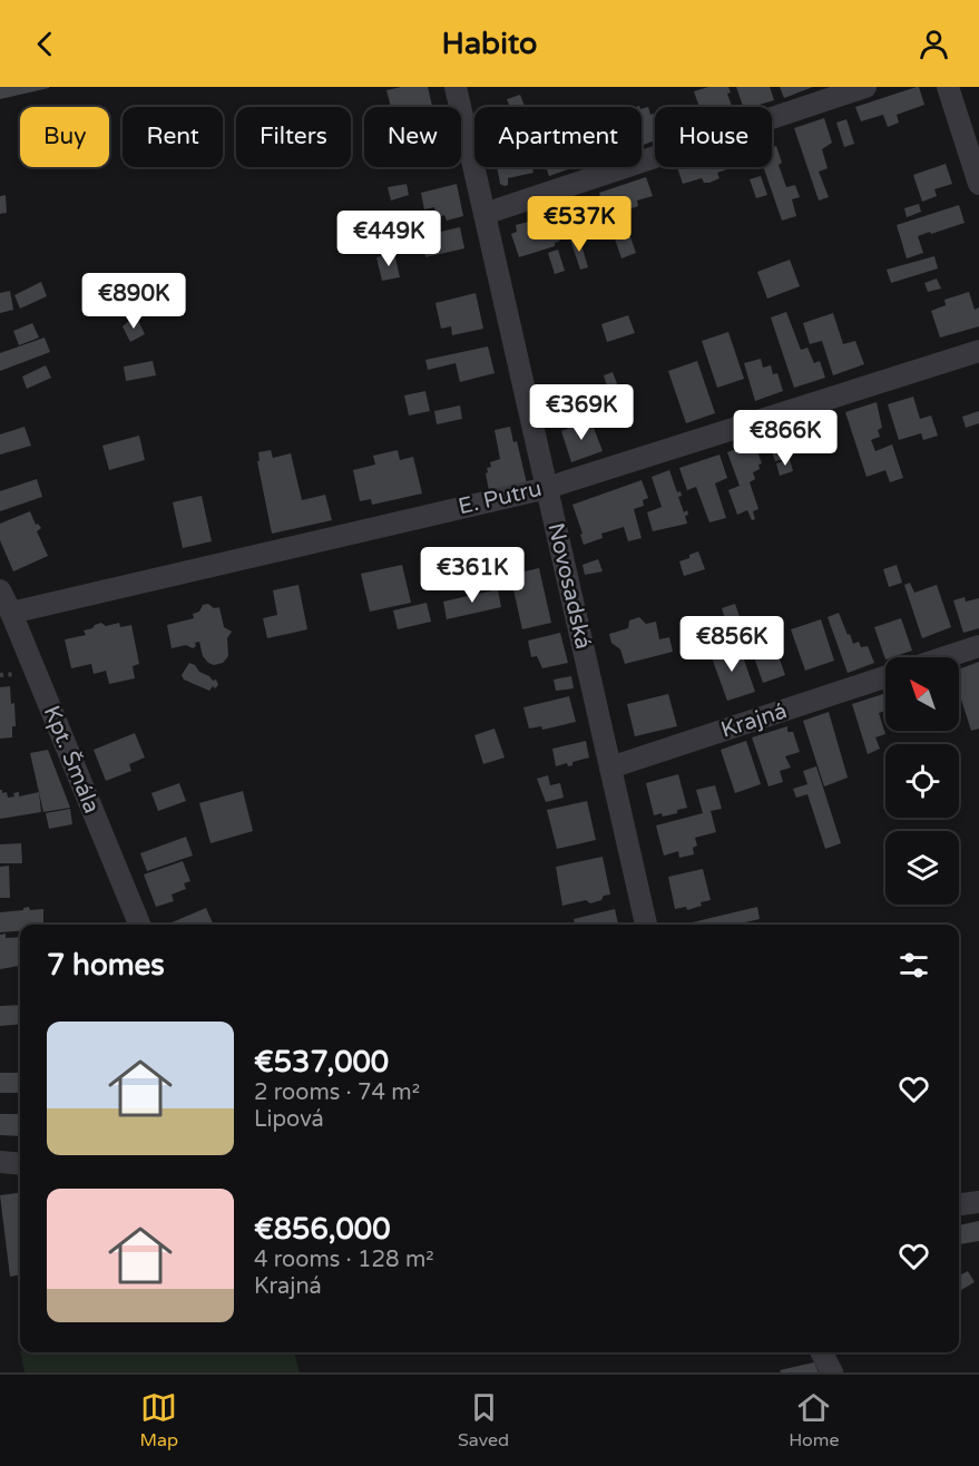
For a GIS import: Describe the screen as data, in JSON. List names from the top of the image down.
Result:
{
  "streets": {
    "street": [
      "E. Putru",
      "Novosadská",
      "Krajná",
      "Kpt. Šmála"
    ]
  },
  "crossings": [
    ["E. Putru", "Novosadská"],
    ["E. Putru", "Kpt. Šmála"],
    ["Novosadská", "Krajná"]
  ],
  "north": "top left",
  "page": {
    "header": "Habito",
    "chip": [
      "Buy",
      "Rent",
      "Filters",
      "New",
      "Apartment",
      "House"
    ],
    "price": [
      "€537K",
      "€449K",
      "€890K",
      "€369K",
      "€866K",
      "€361K",
      "€856K"
    ],
    "heading": "7 homes",
    "list": [
      {
        "name": "€537,000",
        "note": "2 rooms · 74 m² · Lipová"
      },
      {
        "name": "€856,000",
        "note": "4 rooms · 128 m² · Krajná"
      }
    ],
    "tabs": ["Map", "Saved", "Home"]
  }
}
